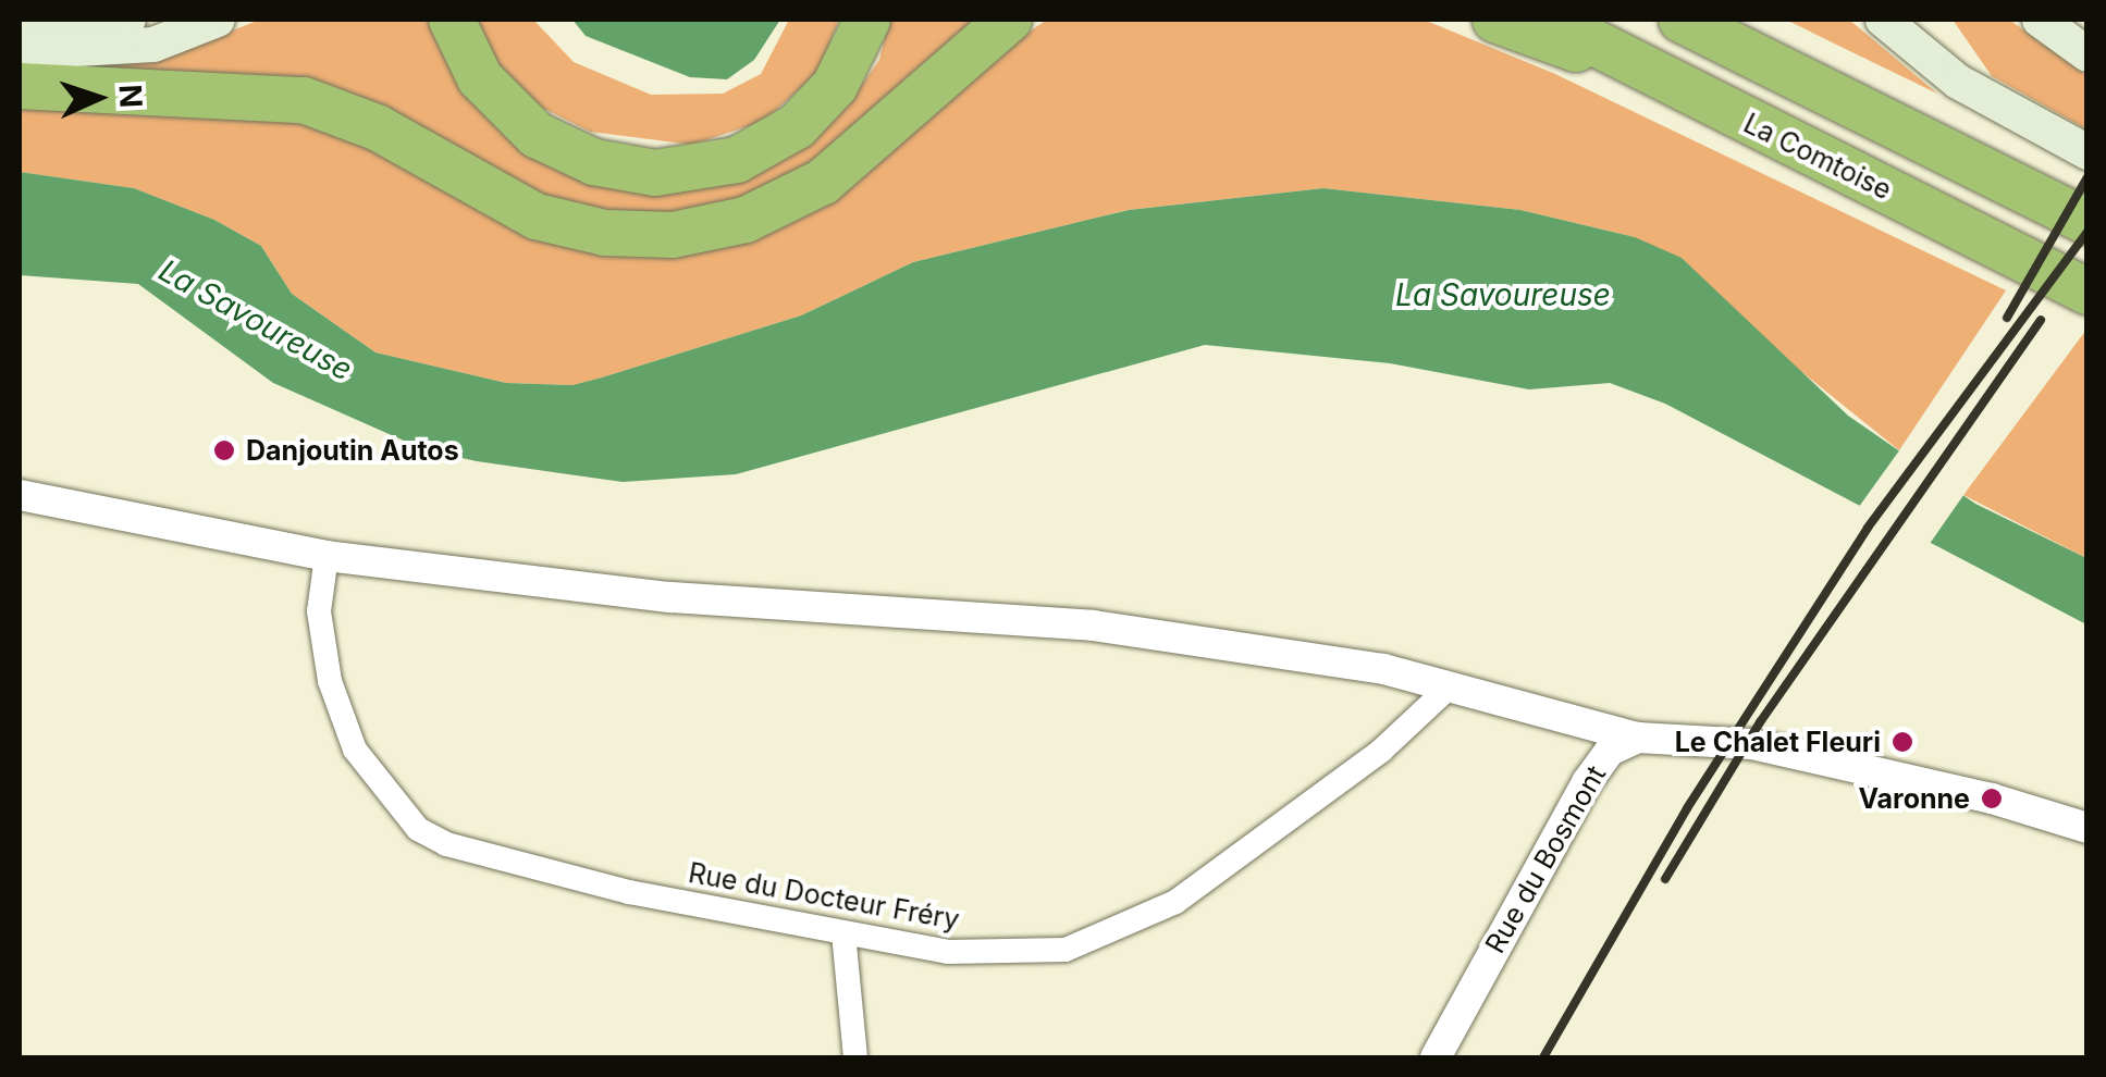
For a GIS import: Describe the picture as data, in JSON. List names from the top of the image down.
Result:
{
  "streets": {
    "highway": ["La Comtoise"],
    "street": ["Rue du Bosmont", "Rue du Docteur Fréry"]
  },
  "water": ["La Savoureuse"],
  "places": ["Danjoutin Autos", "Le Chalet Fleuri", "Varonne"],
  "north": "right"
}
